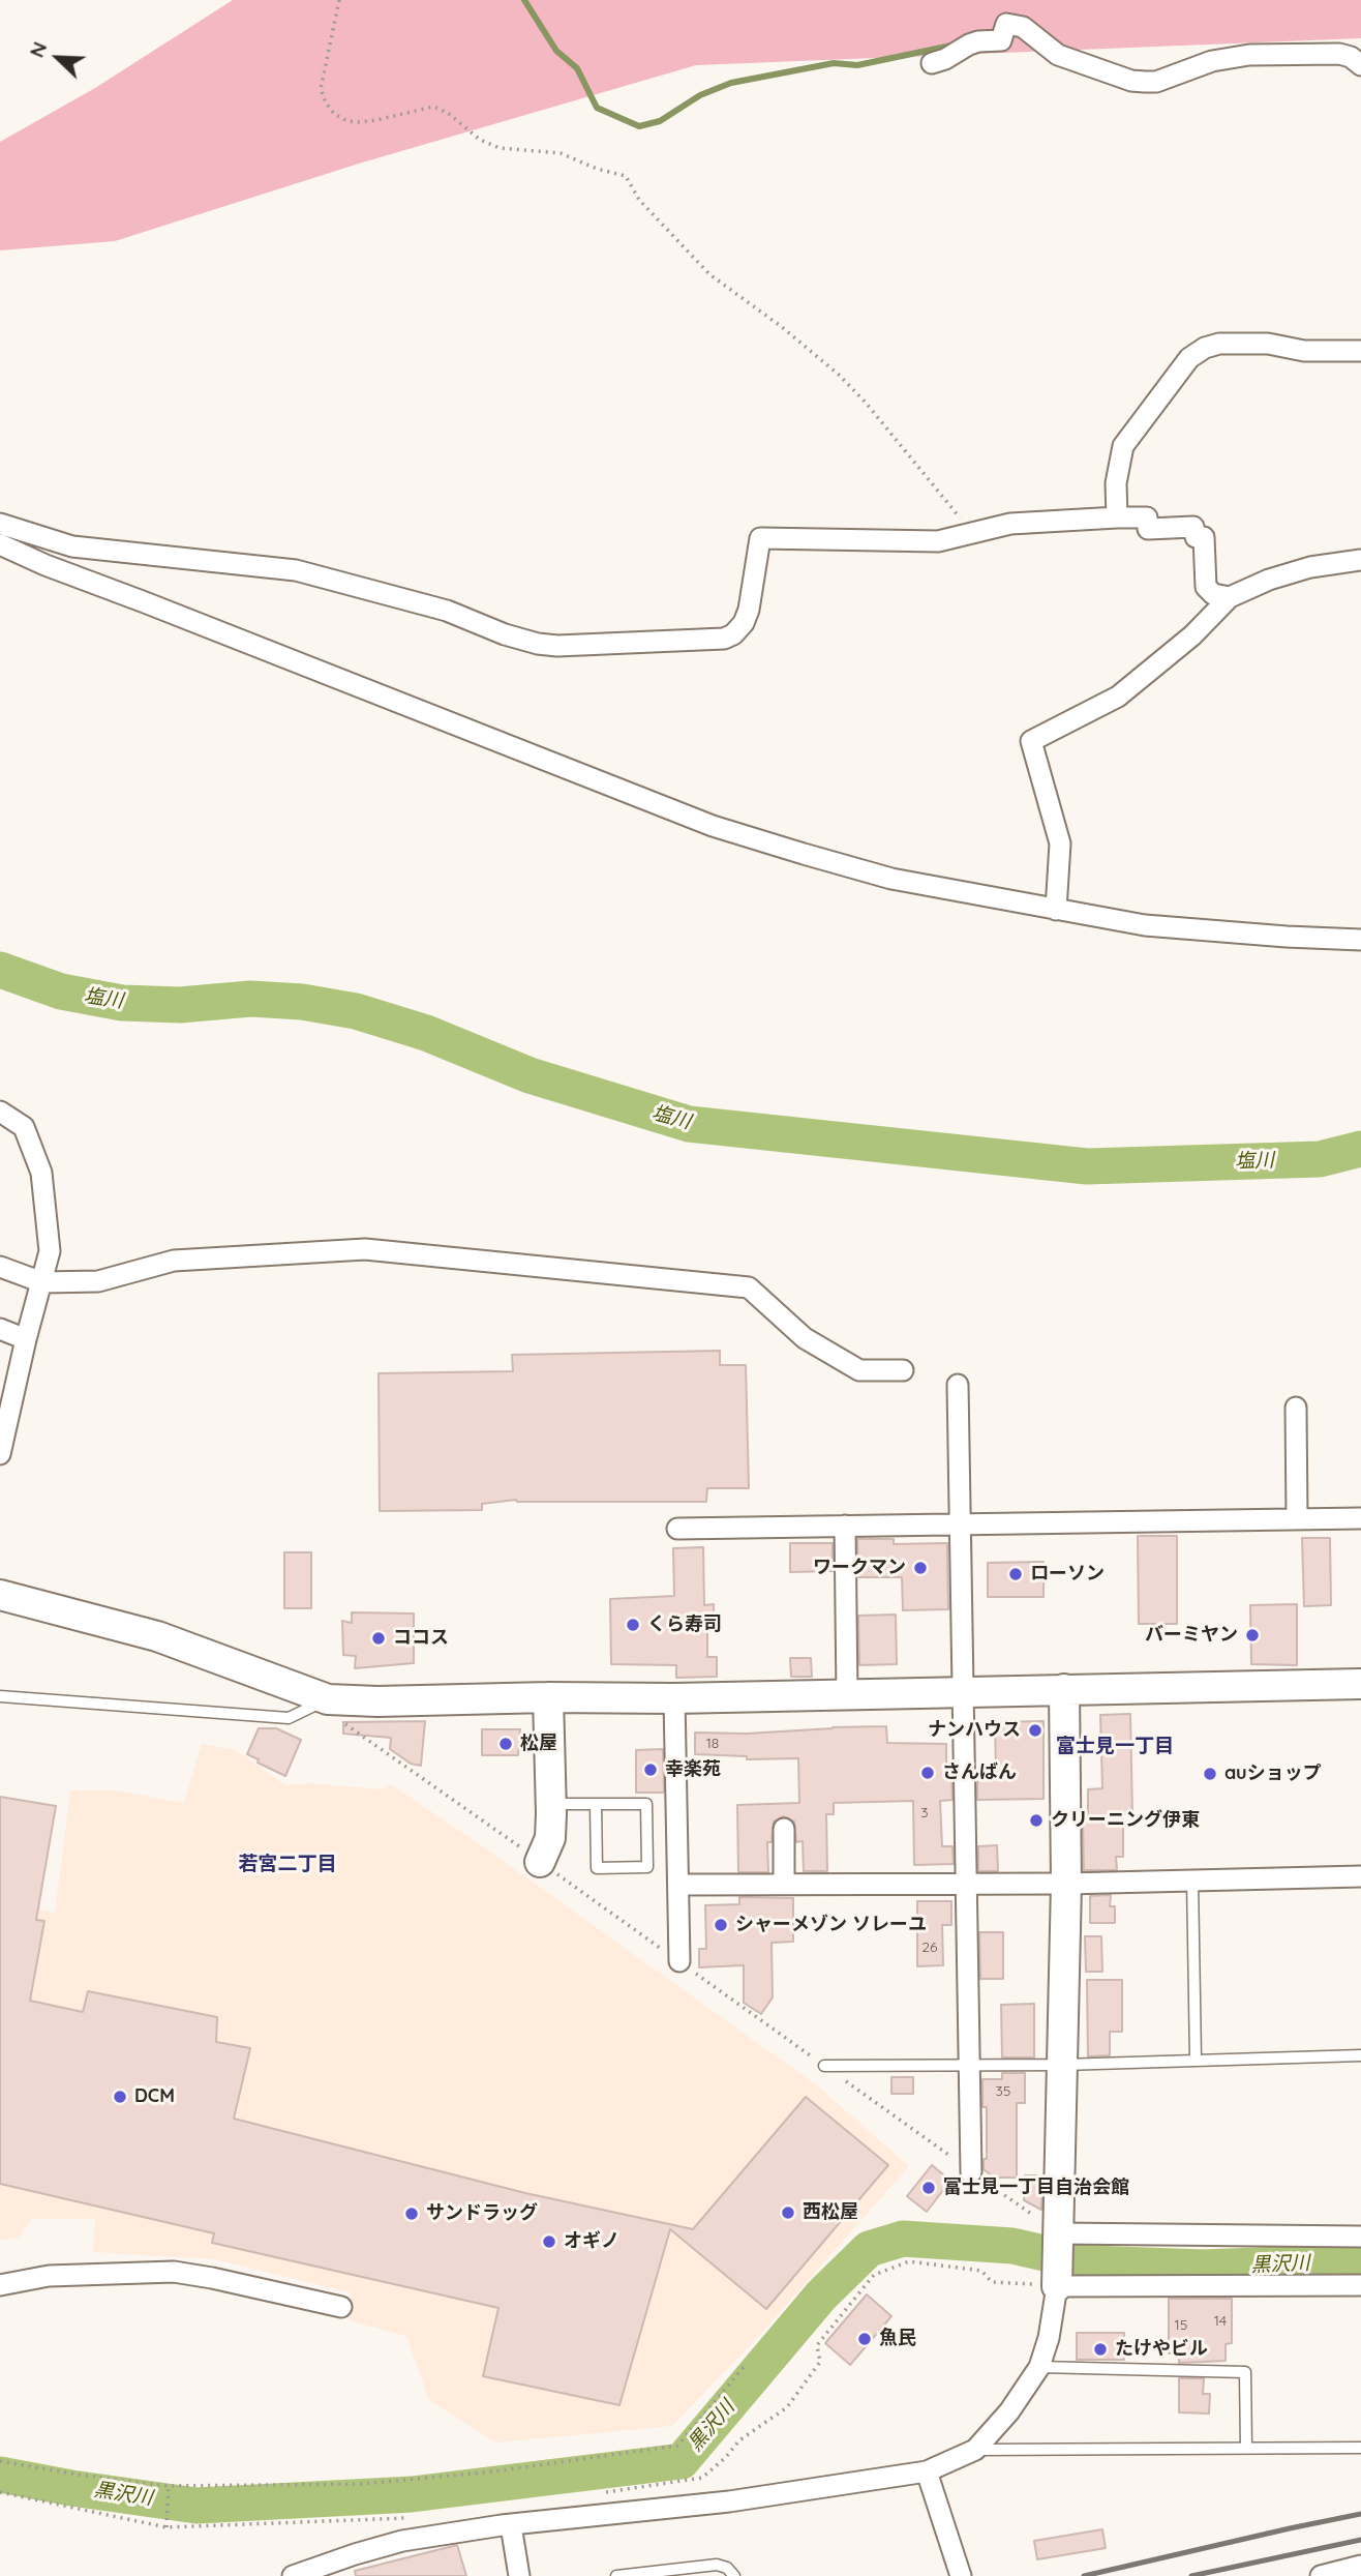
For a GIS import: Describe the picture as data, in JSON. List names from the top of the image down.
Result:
{
  "districts": ["富士見一丁目", "若宮二丁目"],
  "water": ["塩川", "黒沢川"],
  "places": [
    "ワークマン",
    "ローソン",
    "くら寿司",
    "バーミヤン",
    "ココス",
    "ナンハウス",
    "松屋",
    "幸楽苑",
    "さんばん",
    "auショップ",
    "クリーニング伊東",
    "シャーメゾン ソレーユ",
    "DCM",
    "富士見一丁目自治会館",
    "西松屋",
    "サンドラッグ",
    "オギノ",
    "魚民",
    "たけやビル"
  ],
  "house_numbers": [
    "18",
    "3",
    "26",
    "35",
    "14",
    "15"
  ],
  "north": "top left"
}
